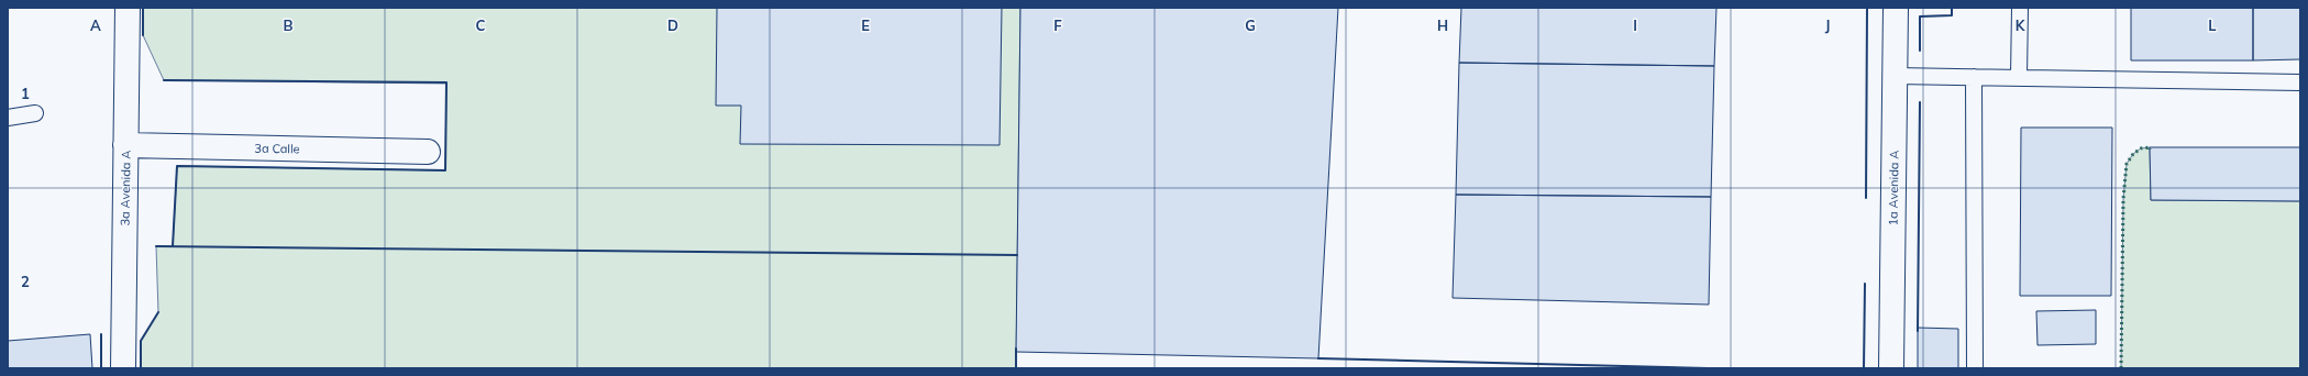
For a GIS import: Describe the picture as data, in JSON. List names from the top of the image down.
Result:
{
  "streets": {
    "street": ["3a Calle", "3a Avenida A", "1a Avenida A"]
  },
  "crossings": [
    ["3a Calle", "3a Avenida A"]
  ],
  "grid": {
    "columns": [
      "A",
      "B",
      "C",
      "D",
      "E",
      "F",
      "G",
      "H",
      "I",
      "J",
      "K",
      "L"
    ],
    "rows": ["1", "2"]
  }
}
